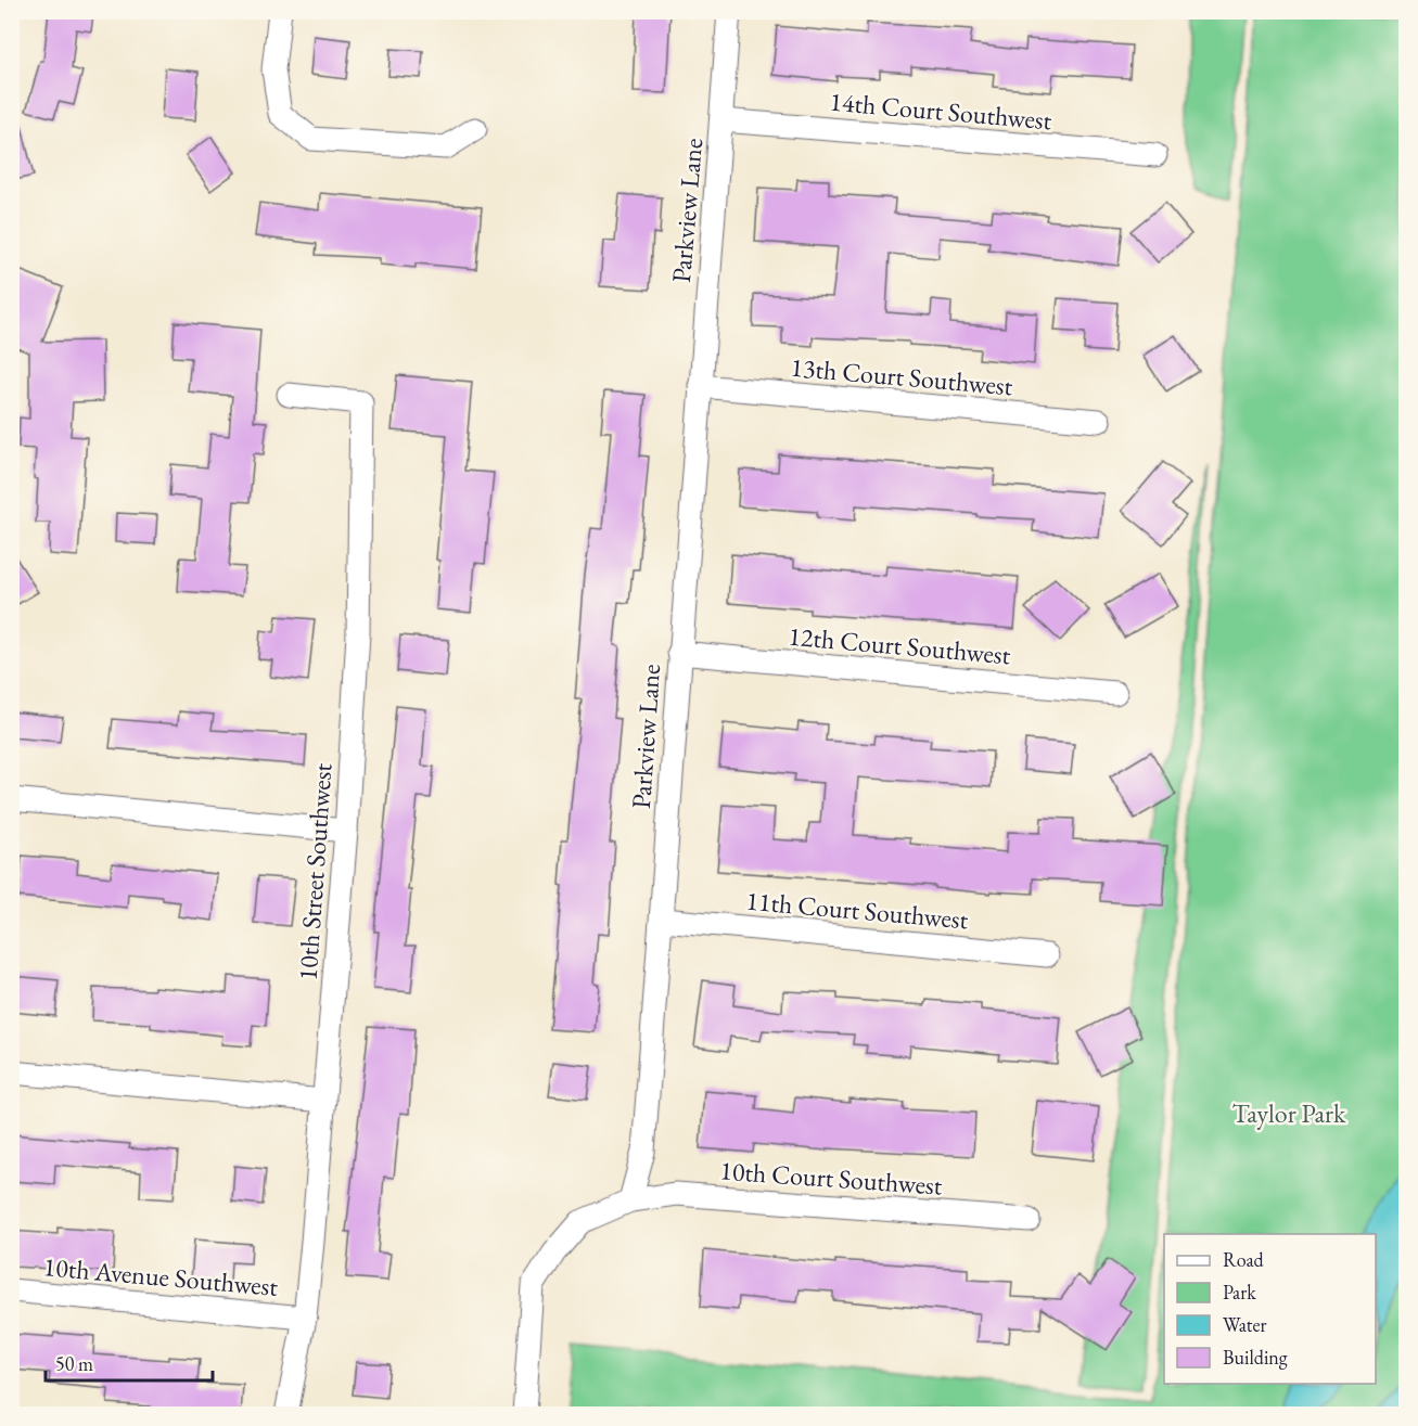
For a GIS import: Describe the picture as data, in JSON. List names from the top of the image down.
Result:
{
  "streets": {
    "street": [
      "14th Court Southwest",
      "Parkview Lane",
      "13th Court Southwest",
      "12th Court Southwest",
      "10th Street Southwest",
      "11th Court Southwest",
      "10th Court Southwest",
      "10th Avenue Southwest"
    ]
  },
  "crossings": [
    ["14th Court Southwest", "Parkview Lane"],
    ["Parkview Lane", "13th Court Southwest"],
    ["Parkview Lane", "12th Court Southwest"],
    ["Parkview Lane", "11th Court Southwest"],
    ["Parkview Lane", "10th Court Southwest"],
    ["10th Street Southwest", "10th Avenue Southwest"]
  ],
  "parks": ["Taylor Park"],
  "legend": [
    "Road",
    "Park",
    "Water",
    "Building"
  ],
  "scale_bar": "50 m"
}
